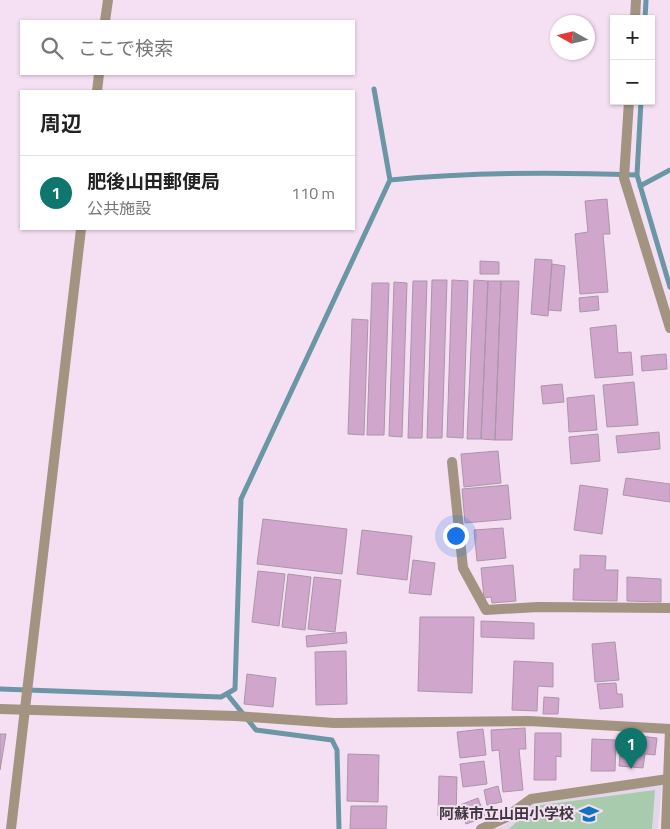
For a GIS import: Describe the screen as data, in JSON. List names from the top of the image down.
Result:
{
  "places": {
    "school or university": ["阿蘇市立山田小学校"]
  },
  "north": "left",
  "page": {
    "map_buttons": ["+", "−"],
    "search": "ここで検索",
    "heading": "周辺",
    "list": [
      {
        "mark": "1",
        "name": "肥後山田郵便局",
        "note": "公共施設",
        "value": "110 m"
      }
    ],
    "pins": "1"
  }
}
